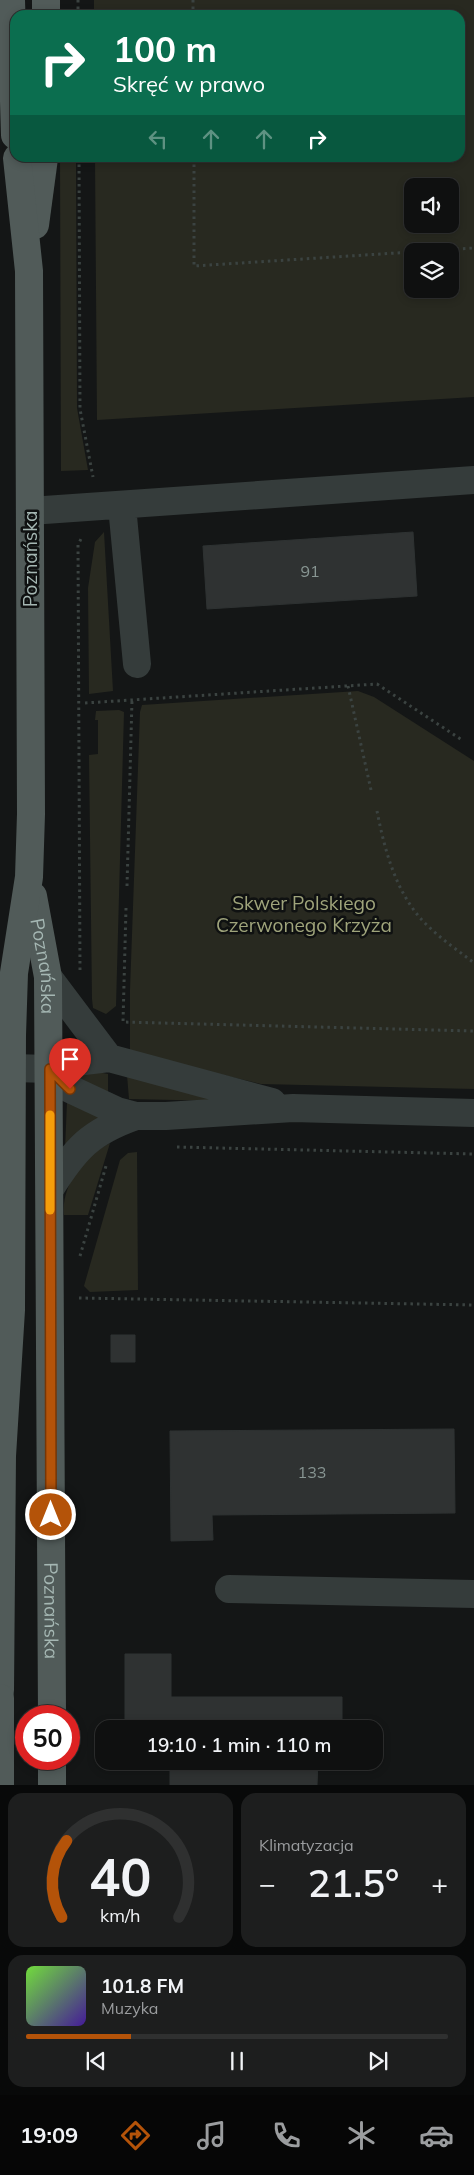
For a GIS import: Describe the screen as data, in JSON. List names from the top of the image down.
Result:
{
  "streets": {
    "main road": ["Poznańska"]
  },
  "parks": ["Skwer Polskiego Czerwonego Krzyża"],
  "house_numbers": ["91", "133"],
  "page": {
    "turn": ["100 m", "Skręć w prawo"],
    "limit": "50",
    "trip": "19:10 · 1 min · 110 m",
    "tile": "Klimatyzacja",
    "heat": ["−", "21.5°", "+"],
    "song": ["101.8 FM", "Muzyka"],
    "tabs": "19:09",
    "gauge": ["40", "km/h"]
  }
}
